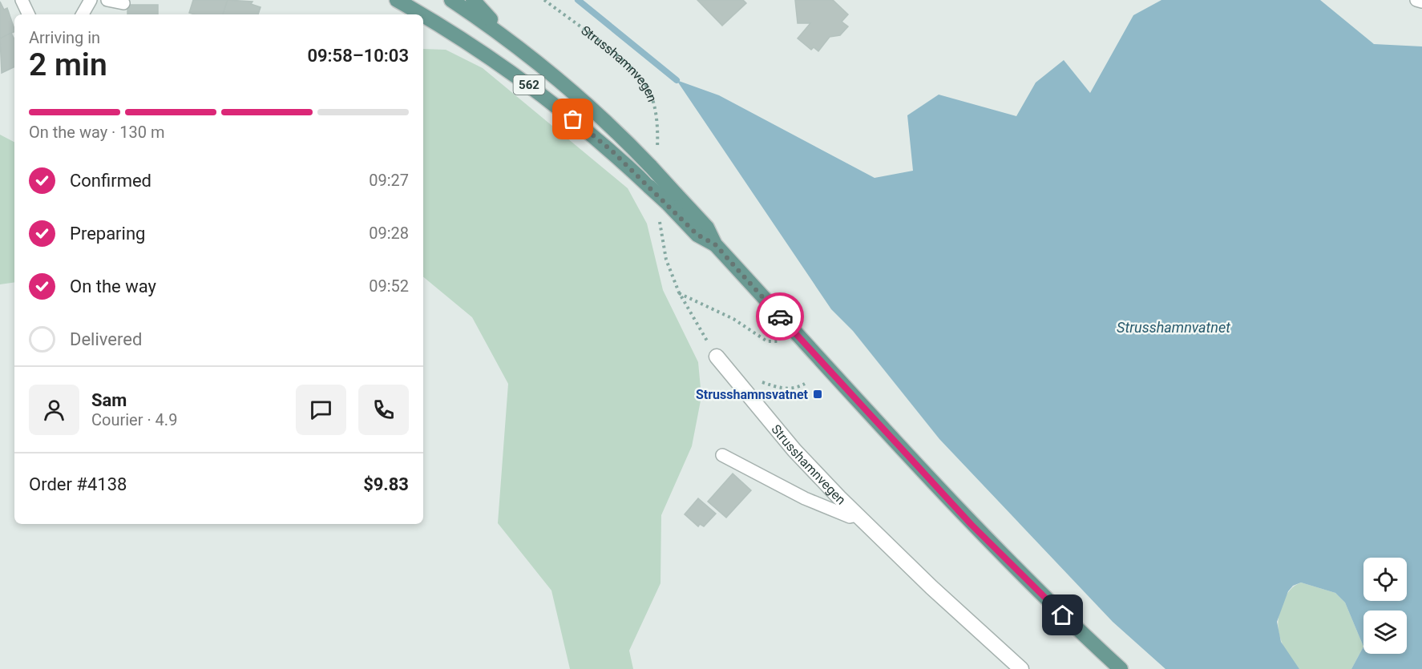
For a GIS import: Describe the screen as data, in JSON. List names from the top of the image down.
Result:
{
  "streets": {
    "main road": ["562"],
    "street": ["Strusshamnvegen"]
  },
  "water": ["Strusshamnvatnet"],
  "places": {
    "transit": ["Strusshamnsvatnet"]
  },
  "page": {
    "heading": ["2 min", "Arriving in", "09:58–10:03"],
    "panel": [
      "Sam",
      "Courier · 4.9",
      "Order #4138",
      "$9.83"
    ],
    "bar": "On the way · 130 m",
    "list": [
      ["Confirmed", "09:27"],
      ["Preparing", "09:28"],
      ["On the way", "09:52"],
      "Delivered"
    ]
  }
}
